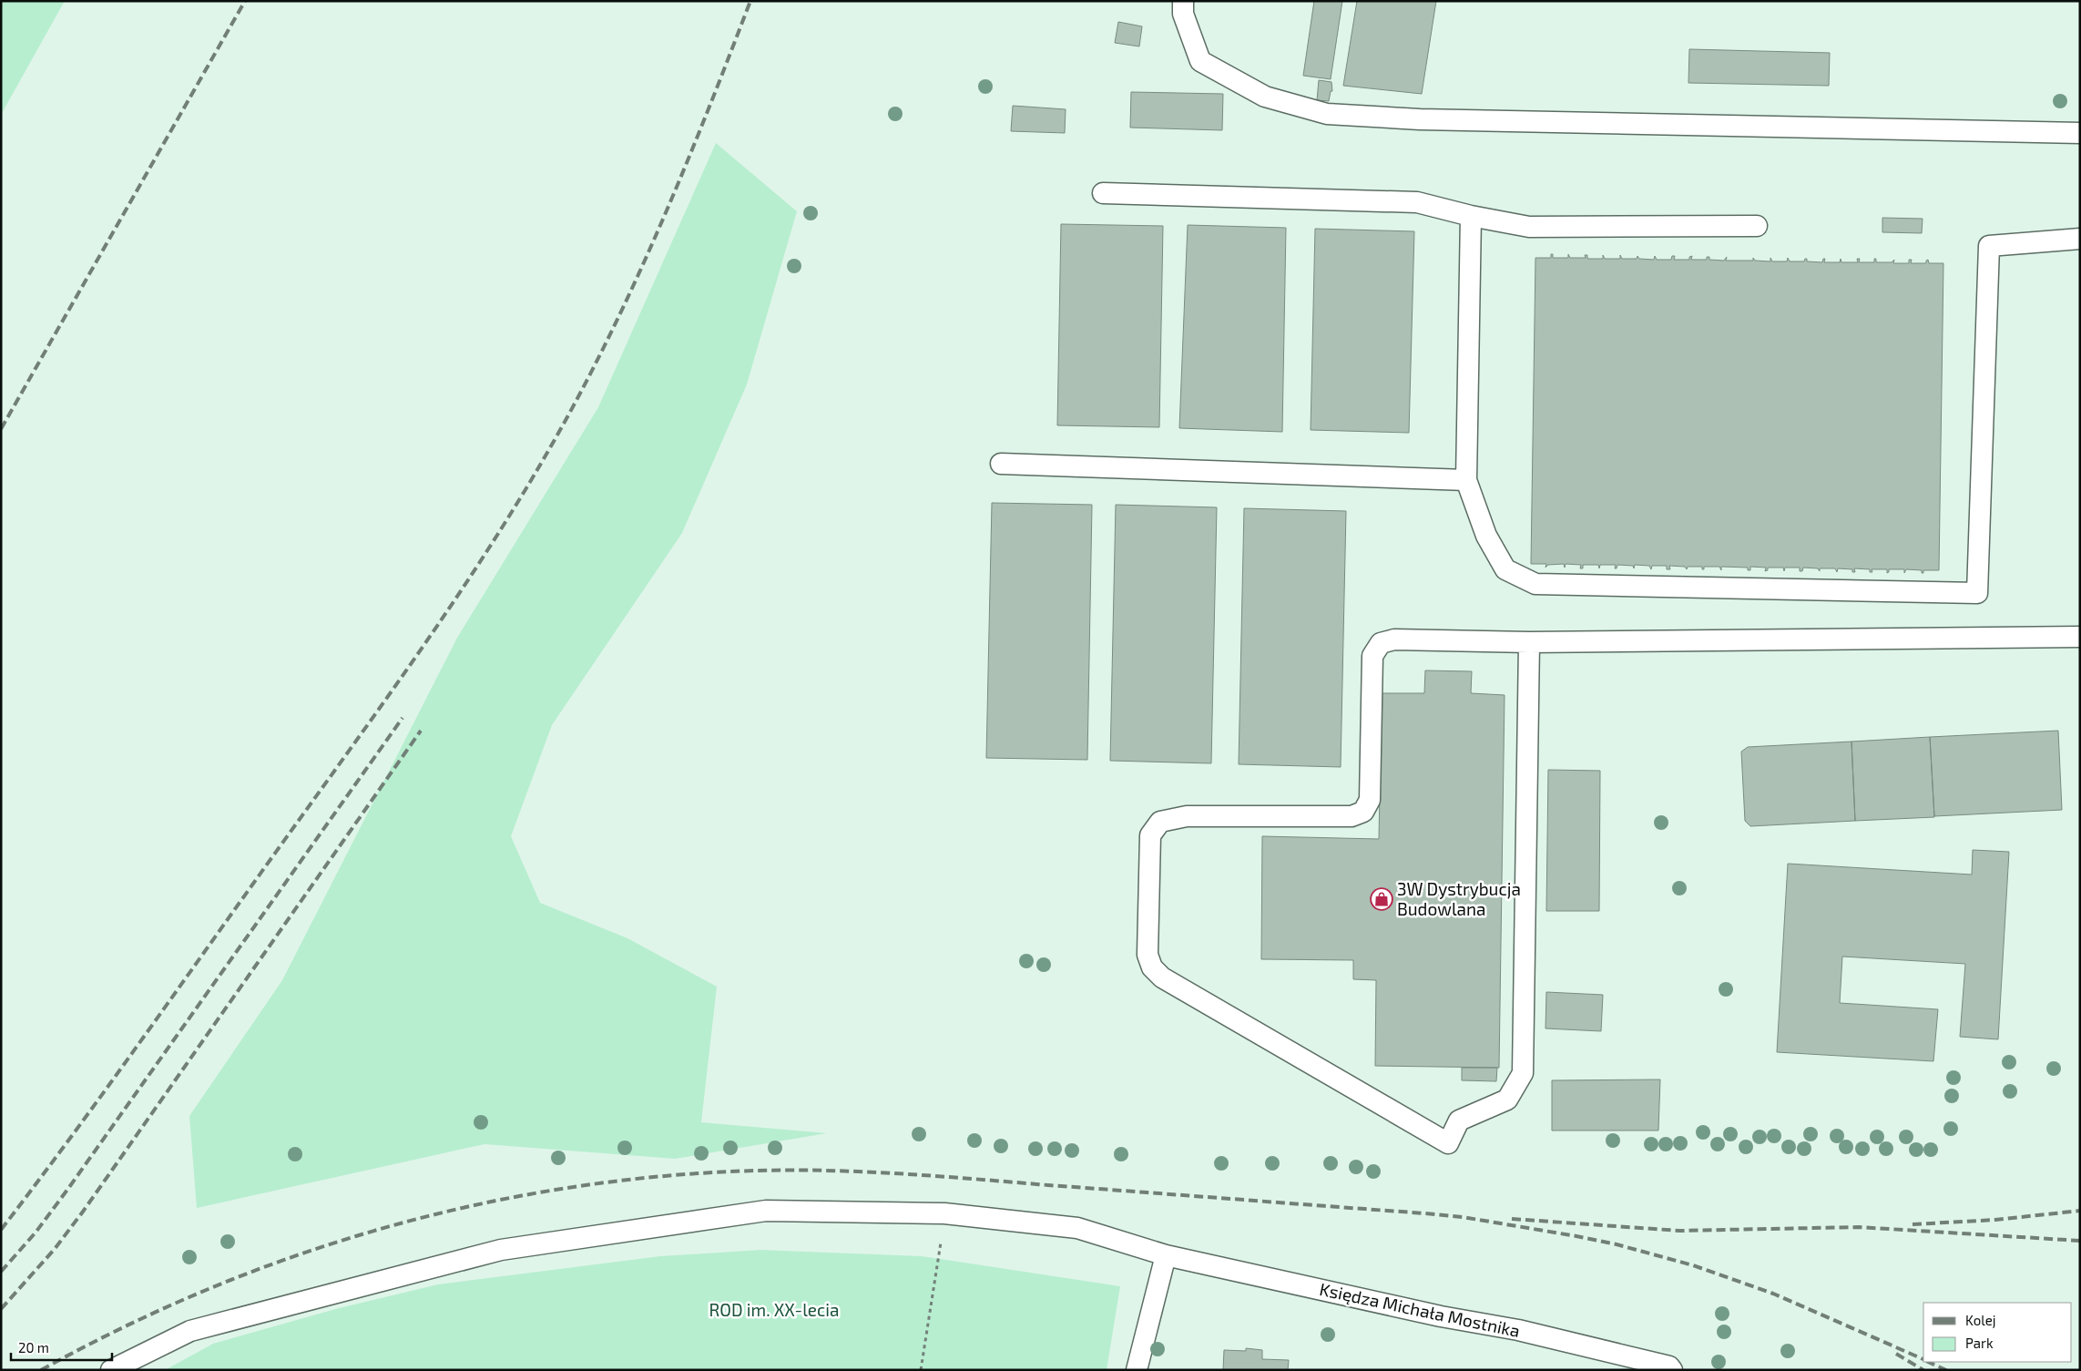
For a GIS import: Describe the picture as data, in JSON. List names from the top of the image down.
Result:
{
  "streets": {
    "lane": ["Księdza Michała Mostnika"]
  },
  "parks": ["ROD im. XX-lecia"],
  "places": {
    "shop": ["3W Dystrybucja Budowlana"]
  },
  "legend": ["Kolej", "Park"],
  "scale_bar": "20 m"
}
